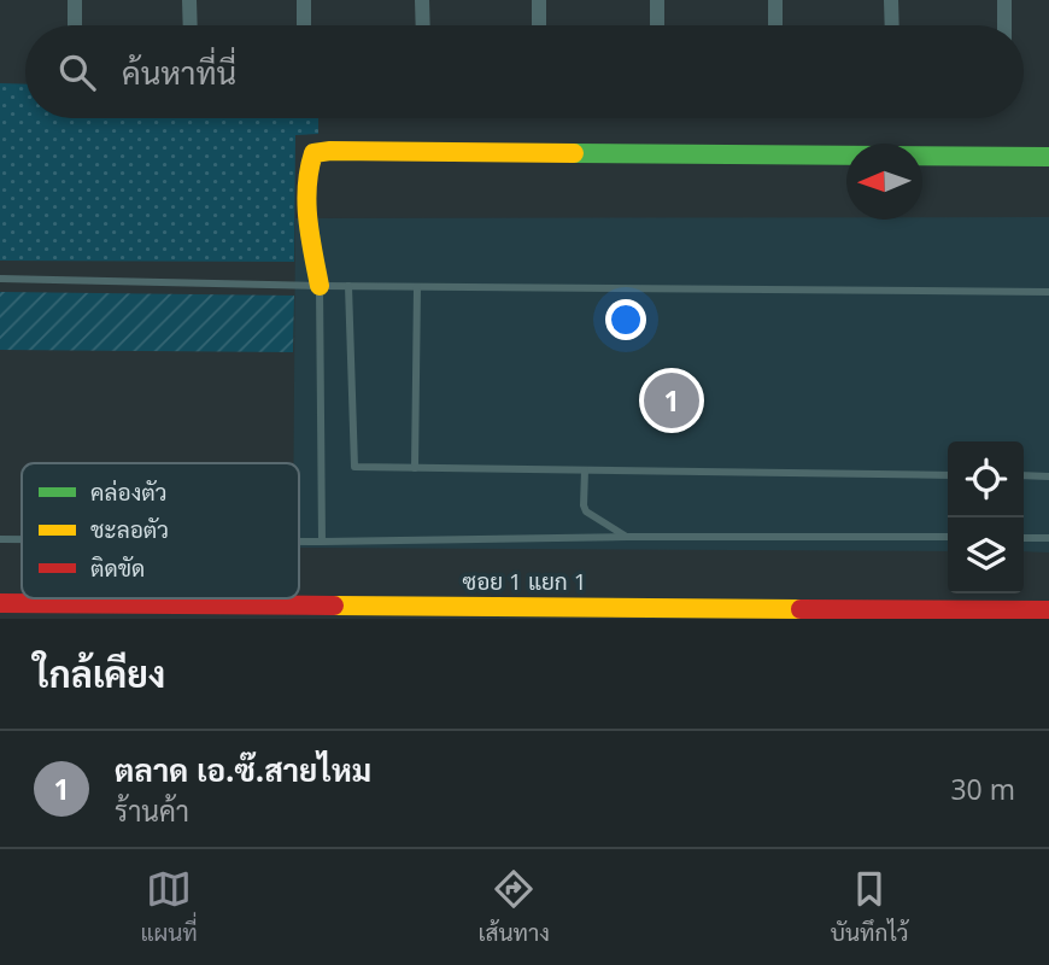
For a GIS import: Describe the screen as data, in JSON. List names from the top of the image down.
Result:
{
  "streets": {
    "street": ["ซอย 1 แยก 1"]
  },
  "legend": ["คล่องตัว", "ชะลอตัว", "ติดขัด"],
  "north": "left",
  "page": {
    "search": "ค้นหาที่นี่",
    "pins": "1",
    "heading": "ใกล้เคียง",
    "list": [
      {
        "mark": "1",
        "name": "ตลาด เอ.ซ๊.สายไหม",
        "note": "ร้านค้า",
        "value": "30 m"
      }
    ],
    "nav": ["แผนที่", "เส้นทาง", "บันทึกไว้"]
  }
}
